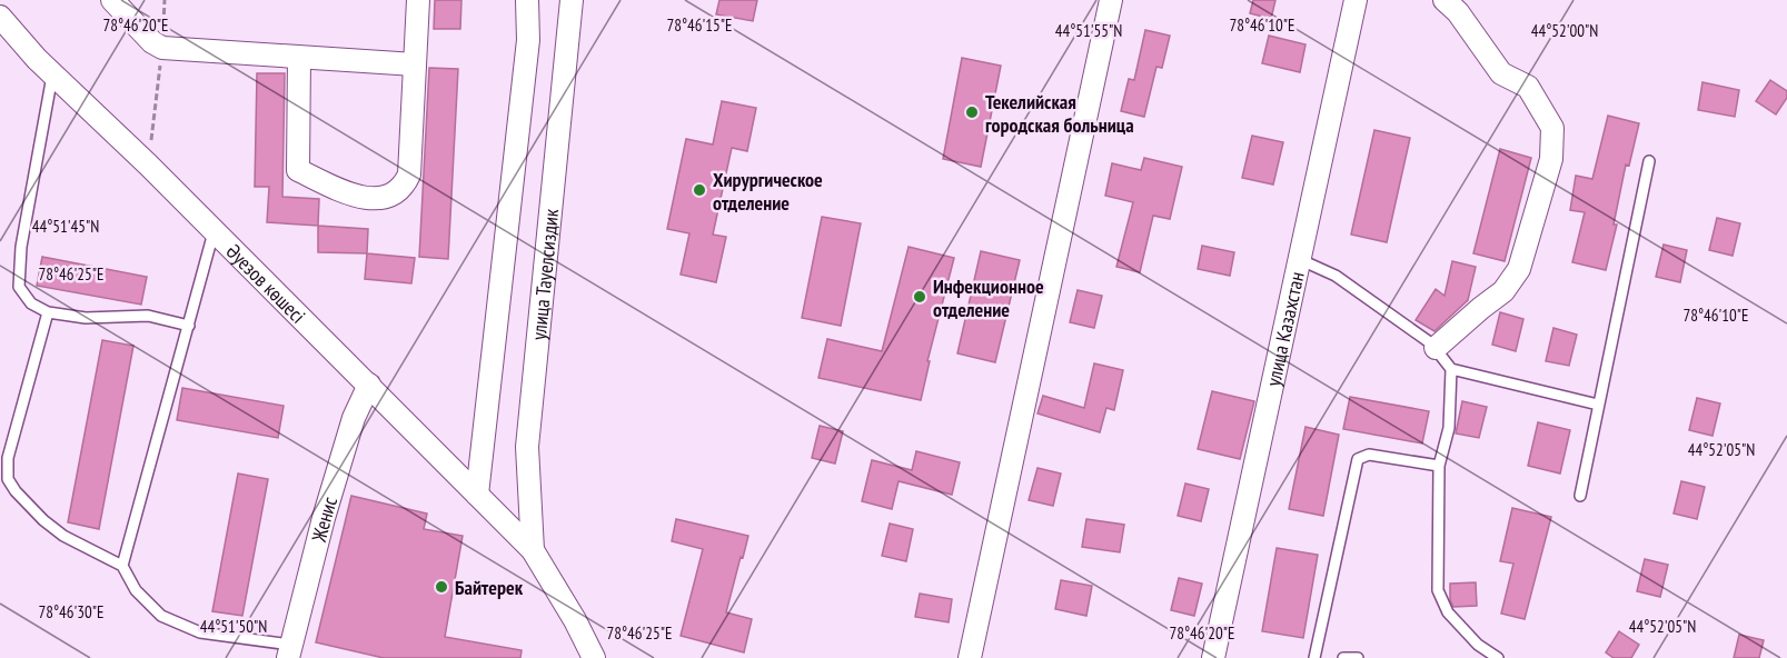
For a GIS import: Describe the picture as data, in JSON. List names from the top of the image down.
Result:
{
  "streets": {
    "street": [
      "улица Тауелсиздик",
      "Әуезов көшесі",
      "улица Казахстан",
      "Женис"
    ]
  },
  "crossings": [
    ["улица Тауелсиздик", "Әуезов көшесі"],
    ["Әуезов көшесі", "Женис"]
  ],
  "places": [
    "Текелийская городская больница",
    "Хирургическое отделение",
    "Инфекционное отделение",
    "Байтерек"
  ],
  "coordinates": [
    "78°46'20\"E",
    "78°46'15\"E",
    "78°46'10\"E",
    "44°51'55\"N",
    "44°52'00\"N",
    "44°51'45\"N",
    "78°46'25\"E",
    "44°52'05\"N",
    "78°46'30\"E",
    "44°51'50\"N"
  ]
}
